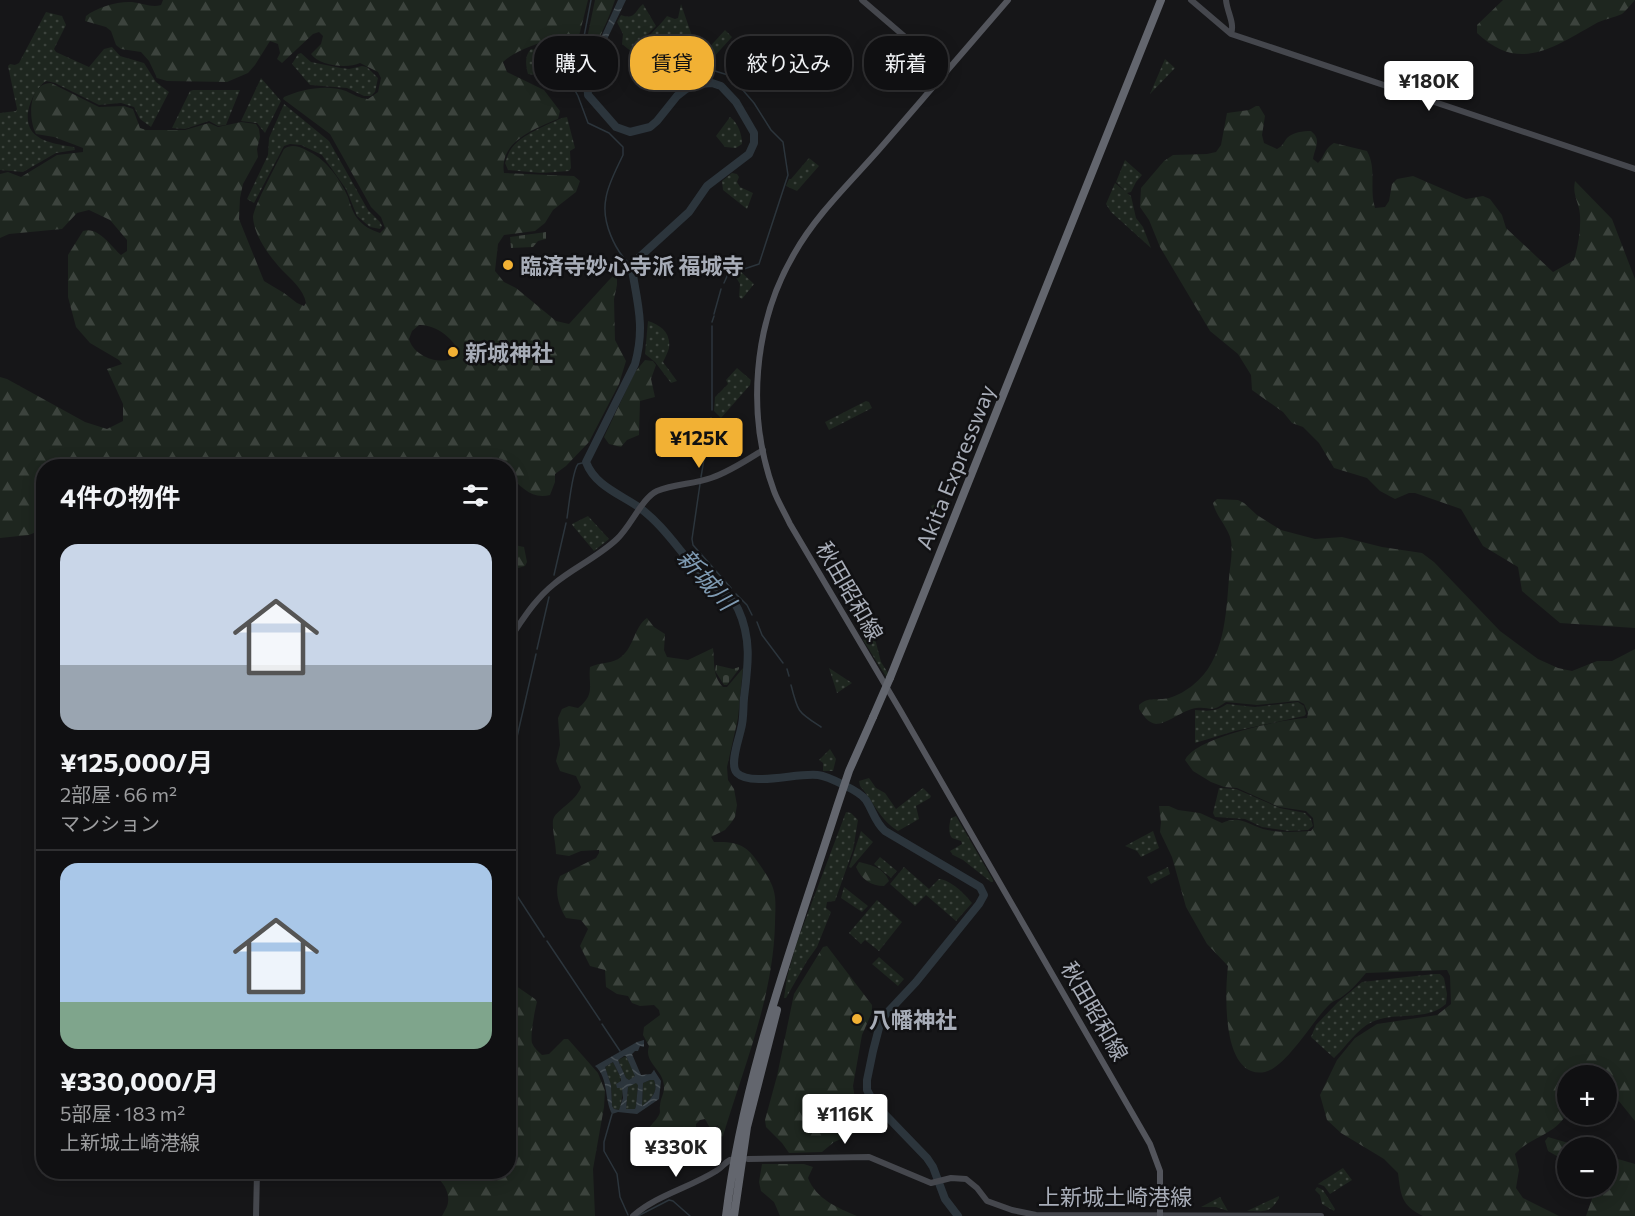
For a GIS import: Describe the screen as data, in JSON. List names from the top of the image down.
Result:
{
  "streets": {
    "highway": ["Akita Expressway"],
    "main road": ["秋田昭和線"],
    "street": ["上新城土崎港線"]
  },
  "crossings": [
    ["秋田昭和線", "上新城土崎港線"]
  ],
  "water": ["新城川"],
  "places": ["臨済寺妙心寺派 福城寺", "新城神社", "八幡神社"],
  "page": {
    "chip": [
      "購入",
      "賃貸",
      "絞り込み",
      "新着"
    ],
    "price": [
      "¥180K",
      "¥125K",
      "¥116K",
      "¥330K"
    ],
    "heading": "4件の物件",
    "list": [
      {
        "name": "¥125,000/月",
        "note": "2部屋 · 66 m² · マンション"
      },
      {
        "name": "¥330,000/月",
        "note": "5部屋 · 183 m² · 上新城土崎港線"
      }
    ],
    "map_buttons": ["+", "−"]
  }
}
